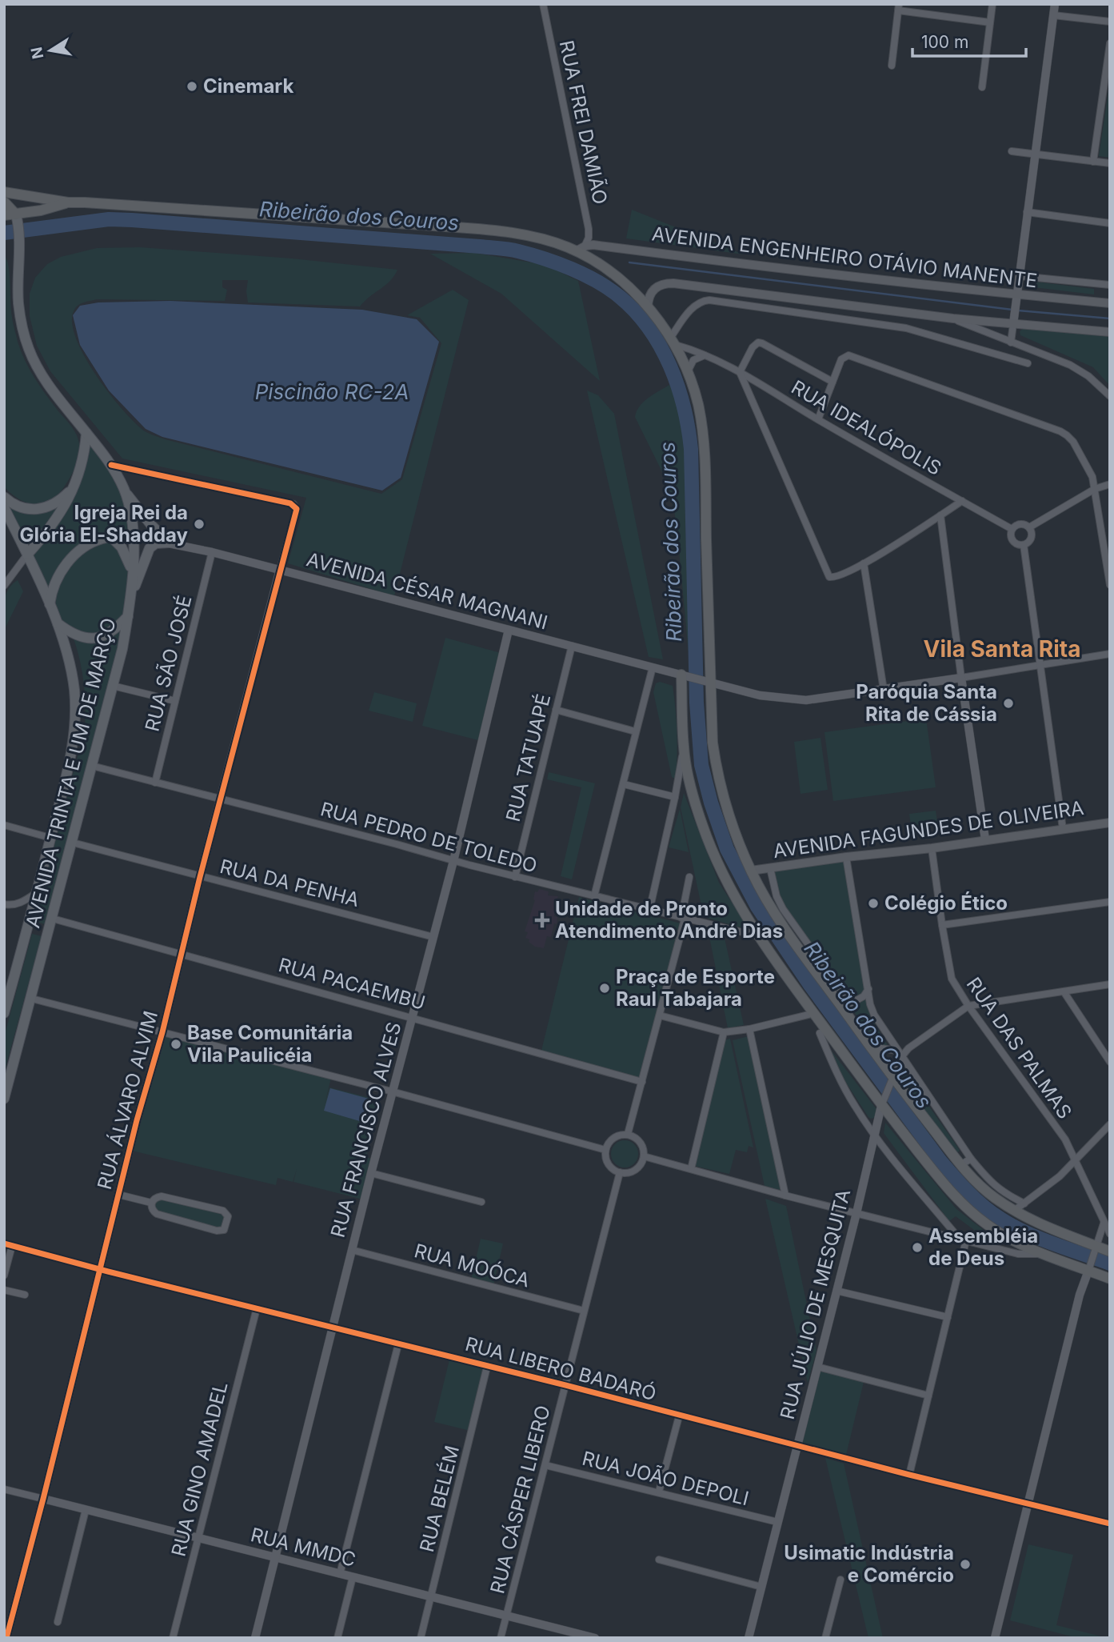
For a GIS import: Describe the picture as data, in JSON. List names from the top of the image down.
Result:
{
  "streets": {
    "main road": ["AVENIDA ENGENHEIRO OTÁVIO MANENTE", "AVENIDA TRINTA E UM DE MARÇO", "AVENIDA FAGUNDES DE OLIVEIRA"],
    "street": [
      "RUA FREI DAMIÃO",
      "RUA IDEALÓPOLIS",
      "AVENIDA CÉSAR MAGNANI",
      "RUA SÃO JOSÉ",
      "RUA TATUAPÉ",
      "RUA PEDRO DE TOLEDO",
      "RUA DA PENHA",
      "RUA PACAEMBU",
      "RUA DAS PALMAS",
      "RUA ÁLVARO ALVIM",
      "RUA FRANCISCO ALVES",
      "RUA MOÓCA",
      "RUA JÚLIO DE MESQUITA",
      "RUA LIBERO BADARÓ",
      "RUA GINO AMADEL",
      "RUA JOÃO DEPOLI",
      "RUA BELÉM",
      "RUA CÁSPER LIBERO",
      "RUA MMDC"
    ]
  },
  "crossings": [
    ["RUA FREI DAMIÃO", "AVENIDA ENGENHEIRO OTÁVIO MANENTE"],
    ["AVENIDA CÉSAR MAGNANI", "RUA SÃO JOSÉ"],
    ["AVENIDA CÉSAR MAGNANI", "RUA TATUAPÉ"],
    ["AVENIDA CÉSAR MAGNANI", "AVENIDA TRINTA E UM DE MARÇO"],
    ["AVENIDA CÉSAR MAGNANI", "RUA ÁLVARO ALVIM"],
    ["AVENIDA CÉSAR MAGNANI", "RUA FRANCISCO ALVES"],
    ["RUA SÃO JOSÉ", "RUA PEDRO DE TOLEDO"],
    ["RUA TATUAPÉ", "RUA PEDRO DE TOLEDO"],
    ["AVENIDA TRINTA E UM DE MARÇO", "RUA PEDRO DE TOLEDO"],
    ["AVENIDA TRINTA E UM DE MARÇO", "RUA DA PENHA"],
    ["AVENIDA TRINTA E UM DE MARÇO", "RUA PACAEMBU"],
    ["AVENIDA FAGUNDES DE OLIVEIRA", "RUA DAS PALMAS"],
    ["RUA PEDRO DE TOLEDO", "RUA ÁLVARO ALVIM"],
    ["RUA PEDRO DE TOLEDO", "RUA FRANCISCO ALVES"],
    ["RUA DA PENHA", "RUA ÁLVARO ALVIM"],
    ["RUA DA PENHA", "RUA FRANCISCO ALVES"],
    ["RUA PACAEMBU", "RUA ÁLVARO ALVIM"],
    ["RUA PACAEMBU", "RUA FRANCISCO ALVES"],
    ["RUA ÁLVARO ALVIM", "RUA LIBERO BADARÓ"],
    ["RUA ÁLVARO ALVIM", "RUA MMDC"],
    ["RUA FRANCISCO ALVES", "RUA MOÓCA"],
    ["RUA FRANCISCO ALVES", "RUA LIBERO BADARÓ"],
    ["RUA FRANCISCO ALVES", "RUA MMDC"],
    ["RUA MOÓCA", "RUA CÁSPER LIBERO"],
    ["RUA JÚLIO DE MESQUITA", "RUA LIBERO BADARÓ"],
    ["RUA JÚLIO DE MESQUITA", "RUA JOÃO DEPOLI"],
    ["RUA LIBERO BADARÓ", "RUA GINO AMADEL"],
    ["RUA LIBERO BADARÓ", "RUA BELÉM"],
    ["RUA LIBERO BADARÓ", "RUA CÁSPER LIBERO"],
    ["RUA GINO AMADEL", "RUA MMDC"],
    ["RUA JOÃO DEPOLI", "RUA CÁSPER LIBERO"],
    ["RUA BELÉM", "RUA MMDC"],
    ["RUA CÁSPER LIBERO", "RUA MMDC"]
  ],
  "districts": ["Vila Santa Rita"],
  "water": ["Ribeirão dos Couros", "Piscinão RC-2A"],
  "places": {
    "other": [
      "Cinemark",
      "Igreja Rei da Glória El-Shadday",
      "Paróquia Santa Rita de Cássia",
      "Colégio Ético",
      "Praça de Esporte Raul Tabajara",
      "Base Comunitária Vila Paulicéia",
      "Assembléia de Deus",
      "Usimatic Indústria e Comércio"
    ],
    "health": ["Unidade de Pronto Atendimento André Dias"]
  },
  "scale_bar": "100 m",
  "north": "left"
}
